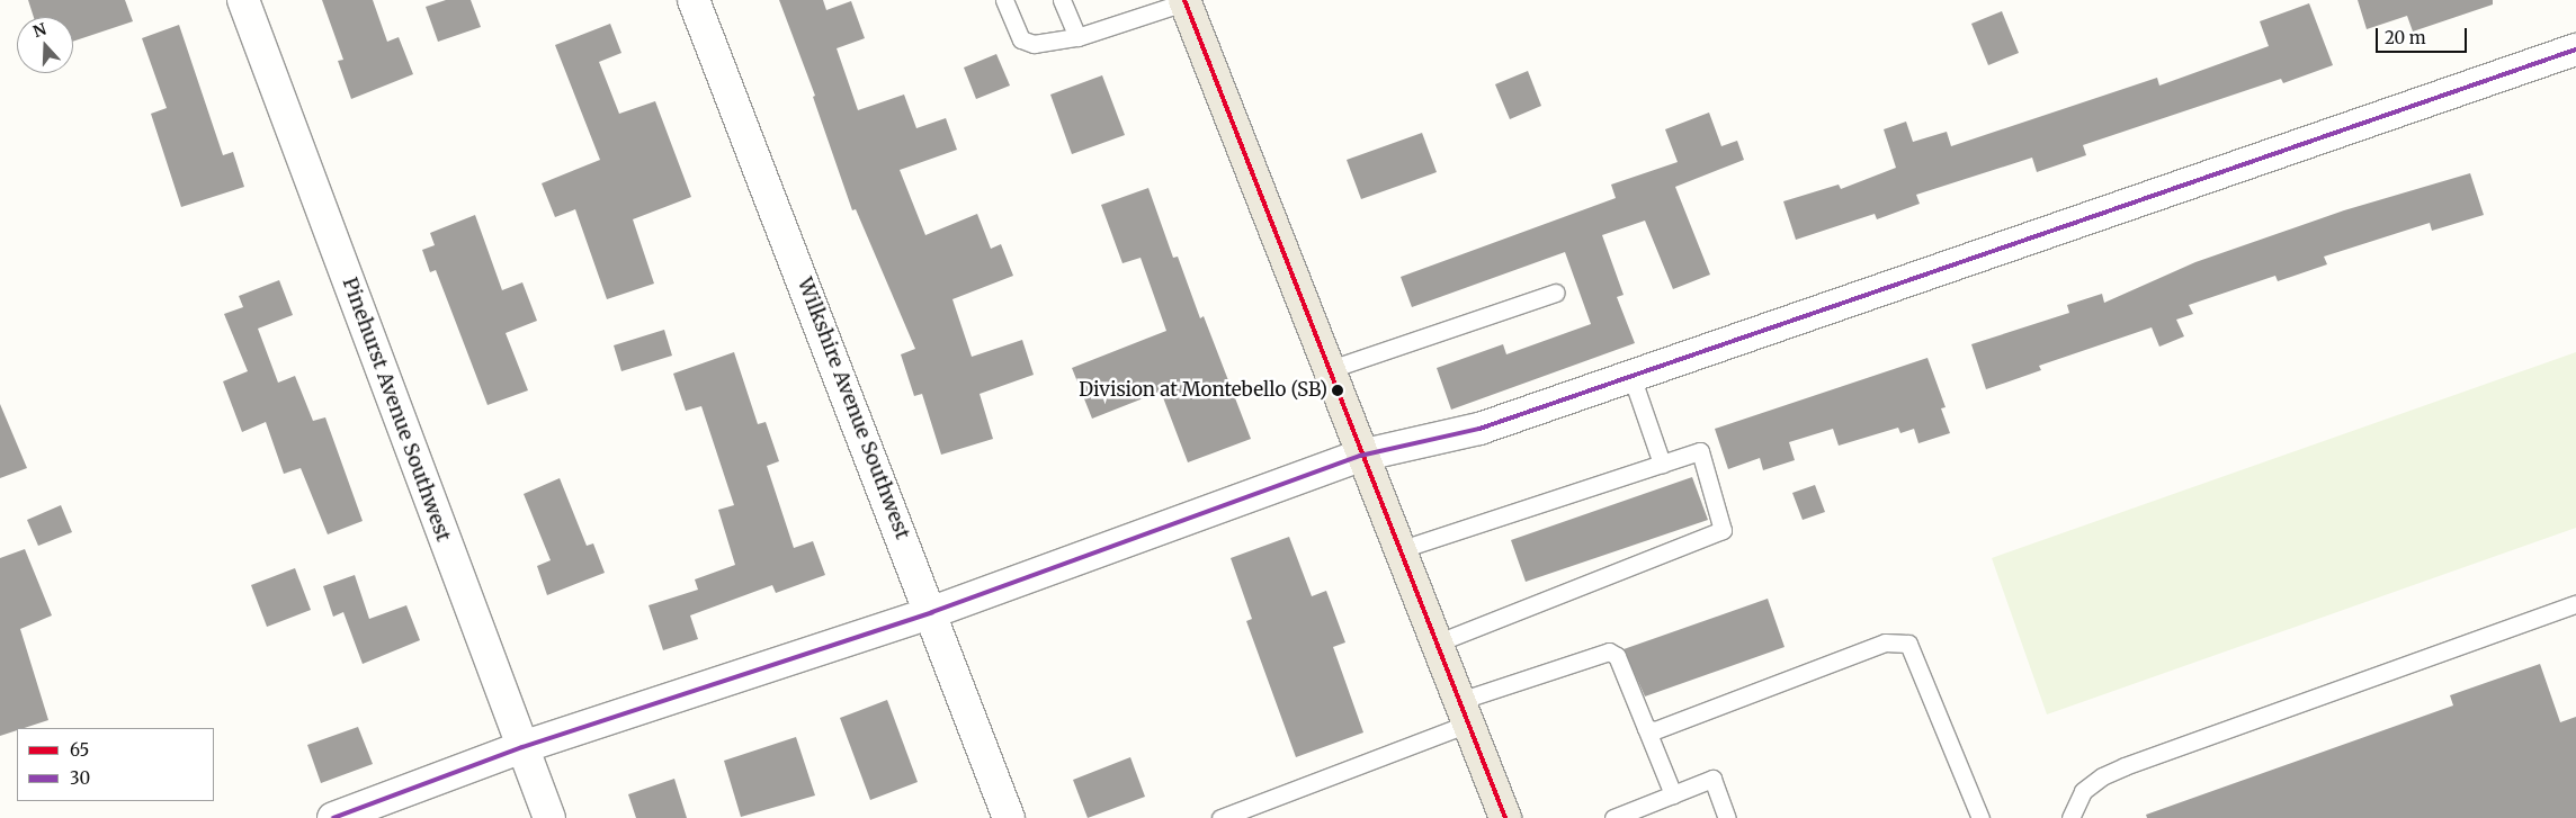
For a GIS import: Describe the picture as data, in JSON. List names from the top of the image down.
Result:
{
  "streets": {
    "street": ["Wilkshire Avenue Southwest", "Pinehurst Avenue Southwest"]
  },
  "places": ["Division at Montebello (SB)"],
  "lines": ["transit line 65", "transit line 30"],
  "legend": ["65", "30"],
  "scale_bar": "20 m",
  "north": "top"
}
